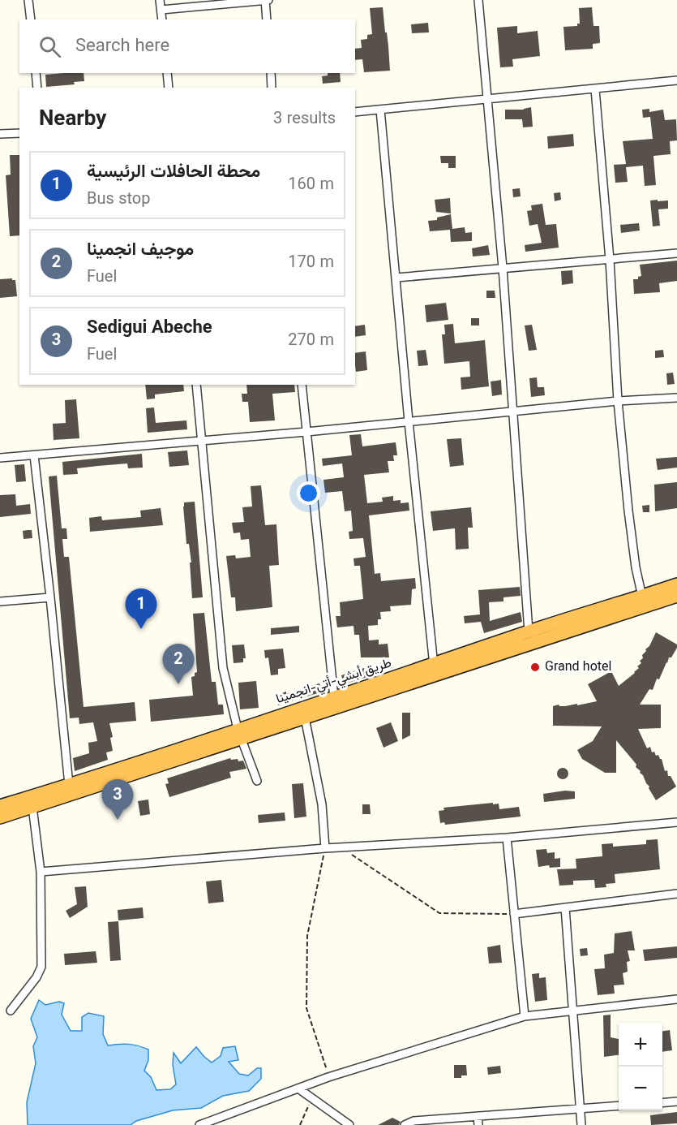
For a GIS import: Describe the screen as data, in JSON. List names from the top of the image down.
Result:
{
  "streets": {
    "highway": ["طريق أبشي-أتي-انجمينا"]
  },
  "places": ["Grand hotel"],
  "page": {
    "search": "Search here",
    "heading": ["Nearby", "3 results"],
    "list": [
      {
        "mark": "1",
        "name": "محطة الحافلات الرئيسية",
        "note": "Bus stop",
        "value": "160 m"
      },
      {
        "mark": "2",
        "name": "موجيف انجمينا",
        "note": "Fuel",
        "value": "170 m"
      },
      {
        "mark": "3",
        "name": "Sedigui Abeche",
        "note": "Fuel",
        "value": "270 m"
      }
    ],
    "pins": ["1", "2", "3"],
    "map_buttons": ["+", "−"]
  }
}
